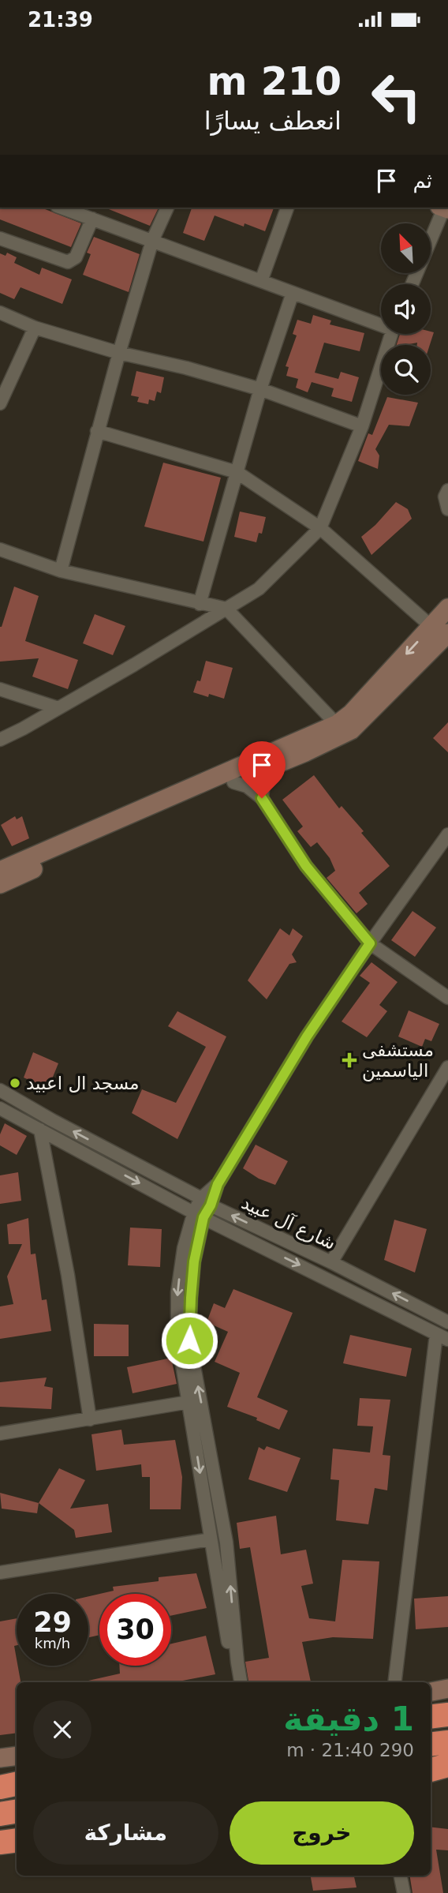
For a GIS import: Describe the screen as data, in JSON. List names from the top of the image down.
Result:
{
  "streets": {
    "street": ["شارع آل عبيد"]
  },
  "places": {
    "health": ["مستشفى الياسمين"],
    "other": ["مسجد ال اعبيد"]
  },
  "north": "top left",
  "page": {
    "status": "21:39",
    "turn": ["210 m", "انعطف يسارًا"],
    "then": "ثم",
    "speed": "29 km/h",
    "limit": "30",
    "heading": ["1 دقيقة", "290 m · 21:40"],
    "buttons": ["خروج", "مشاركة"]
  }
}
